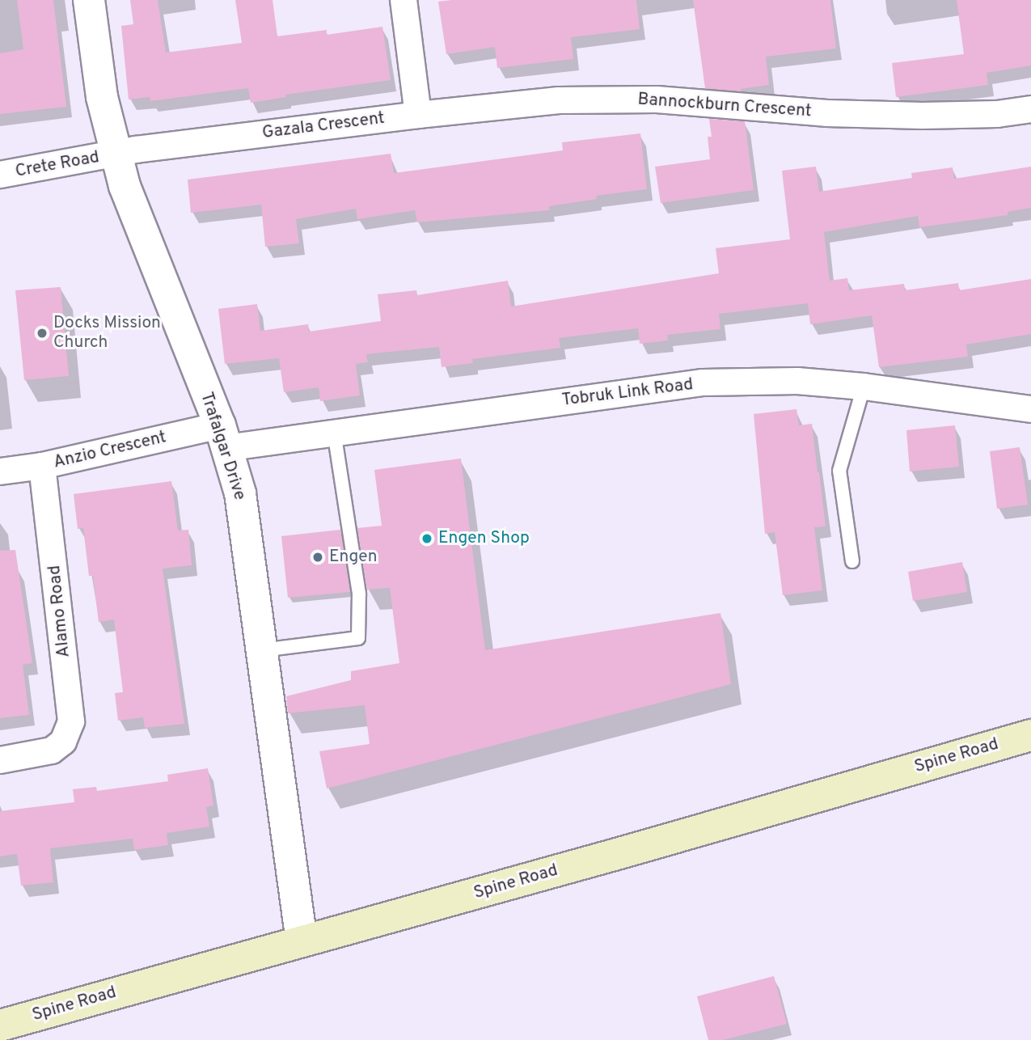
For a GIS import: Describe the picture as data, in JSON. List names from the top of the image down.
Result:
{
  "streets": {
    "main road": ["Spine Road"],
    "street": [
      "Bannockburn Crescent",
      "Gazala Crescent",
      "Crete Road",
      "Tobruk Link Road",
      "Trafalgar Drive",
      "Anzio Crescent",
      "Alamo Road"
    ]
  },
  "crossings": [
    ["Bannockburn Crescent", "Gazala Crescent"],
    ["Gazala Crescent", "Crete Road"],
    ["Gazala Crescent", "Trafalgar Drive"],
    ["Crete Road", "Trafalgar Drive"],
    ["Tobruk Link Road", "Trafalgar Drive"],
    ["Tobruk Link Road", "Anzio Crescent"],
    ["Trafalgar Drive", "Anzio Crescent"],
    ["Trafalgar Drive", "Spine Road"],
    ["Anzio Crescent", "Alamo Road"]
  ],
  "places": ["Docks Mission Church", "Engen Shop", "Engen"]
}
